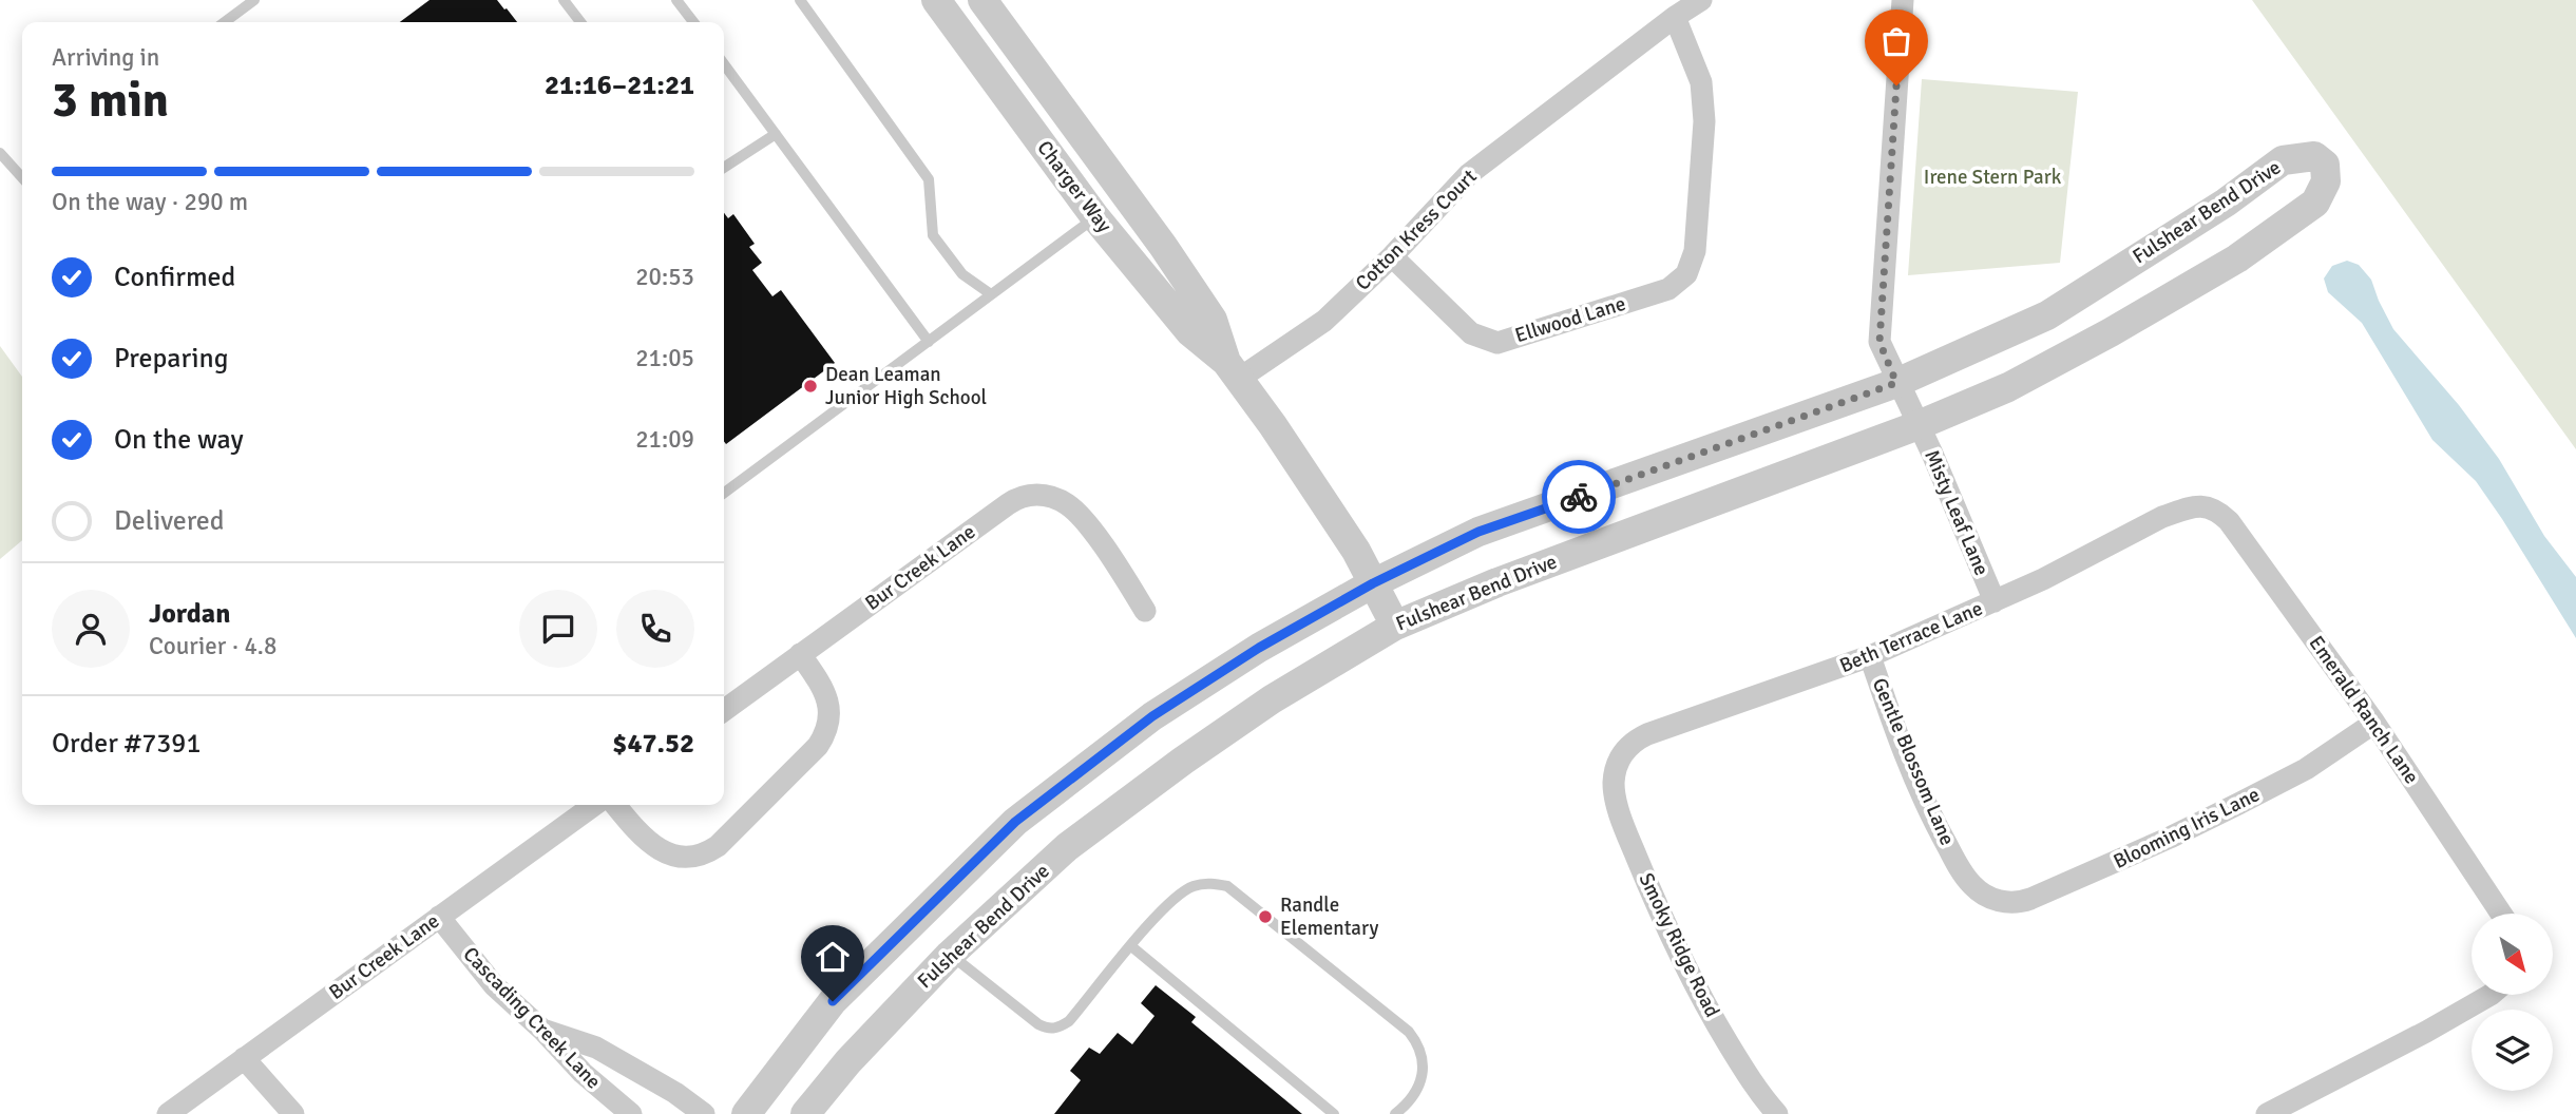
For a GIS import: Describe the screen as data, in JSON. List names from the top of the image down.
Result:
{
  "streets": {
    "street": [
      "Charger Way",
      "Fulshear Bend Drive",
      "Cotton Kress Court",
      "Ellwood Lane",
      "Misty Leaf Lane",
      "Bur Creek Lane",
      "Beth Terrace Lane",
      "Emerald Ranch Lane",
      "Gentle Blossom Lane",
      "Blooming Iris Lane",
      "Smoky Ridge Road",
      "Cascading Creek Lane"
    ]
  },
  "crossings": [
    ["Charger Way", "Fulshear Bend Drive"],
    ["Charger Way", "Cotton Kress Court"],
    ["Fulshear Bend Drive", "Misty Leaf Lane"],
    ["Cotton Kress Court", "Ellwood Lane"],
    ["Misty Leaf Lane", "Beth Terrace Lane"],
    ["Bur Creek Lane", "Cascading Creek Lane"],
    ["Beth Terrace Lane", "Emerald Ranch Lane"],
    ["Beth Terrace Lane", "Gentle Blossom Lane"],
    ["Beth Terrace Lane", "Smoky Ridge Road"],
    ["Emerald Ranch Lane", "Blooming Iris Lane"],
    ["Gentle Blossom Lane", "Blooming Iris Lane"]
  ],
  "parks": ["Irene Stern Park"],
  "places": ["Dean Leaman Junior High School", "Randle Elementary"],
  "north": "bottom right",
  "page": {
    "heading": ["3 min", "Arriving in", "21:16–21:21"],
    "panel": [
      "Jordan",
      "Courier · 4.8",
      "Order #7391",
      "$47.52"
    ],
    "bar": "On the way · 290 m",
    "list": [
      ["Confirmed", "20:53"],
      ["Preparing", "21:05"],
      ["On the way", "21:09"],
      "Delivered"
    ]
  }
}
